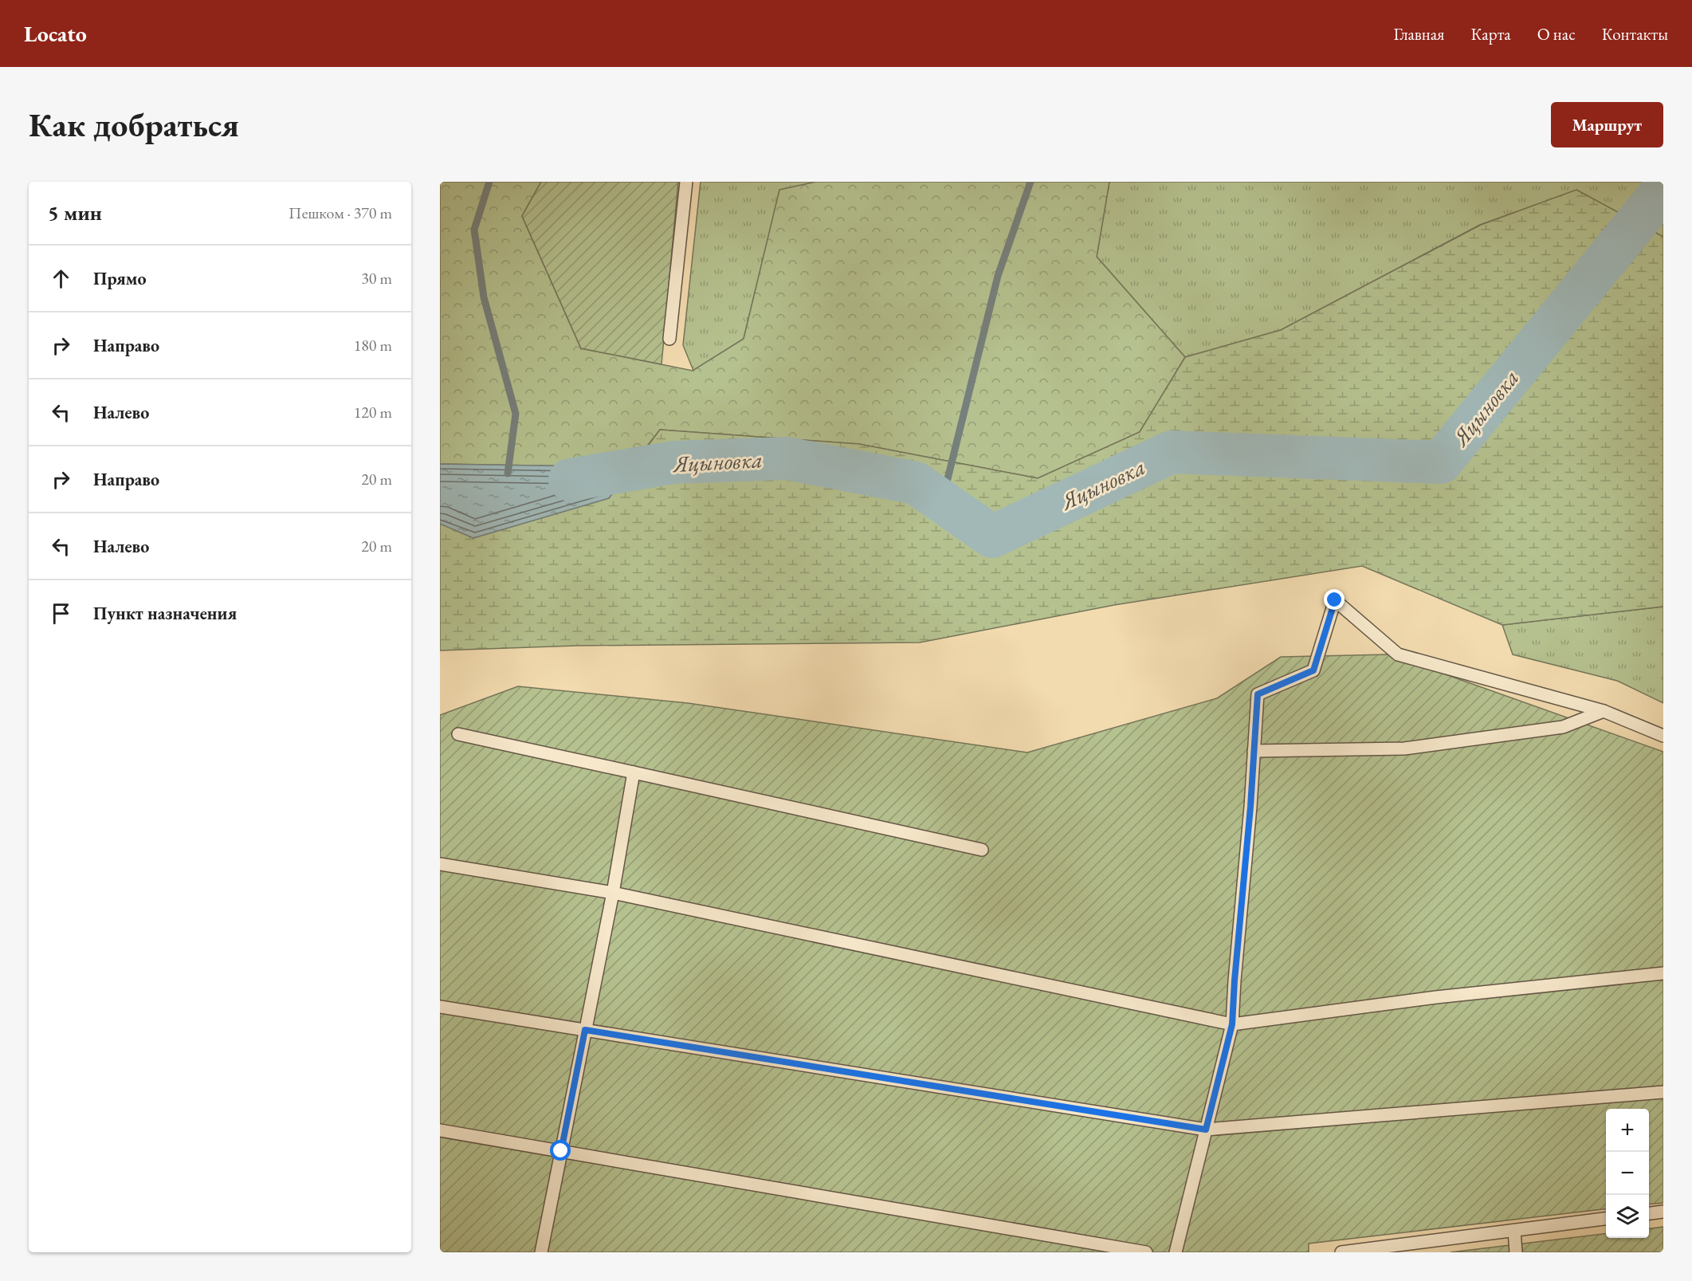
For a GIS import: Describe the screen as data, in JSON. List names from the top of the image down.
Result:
{
  "water": ["Яцыновка"],
  "page": {
    "header": "Locato",
    "nav": [
      "Главная",
      "Карта",
      "О нас",
      "Контакты"
    ],
    "buttons": "Маршрут",
    "title": "Как добраться",
    "heading": ["5 мин", "Пешком · 370 m"],
    "list": [
      ["Прямо", "30 m"],
      ["Направо", "180 m"],
      ["Налево", "120 m"],
      ["Направо", "20 m"],
      ["Налево", "20 m"],
      "Пункт назначения"
    ],
    "map_buttons": ["+", "−"]
  }
}
